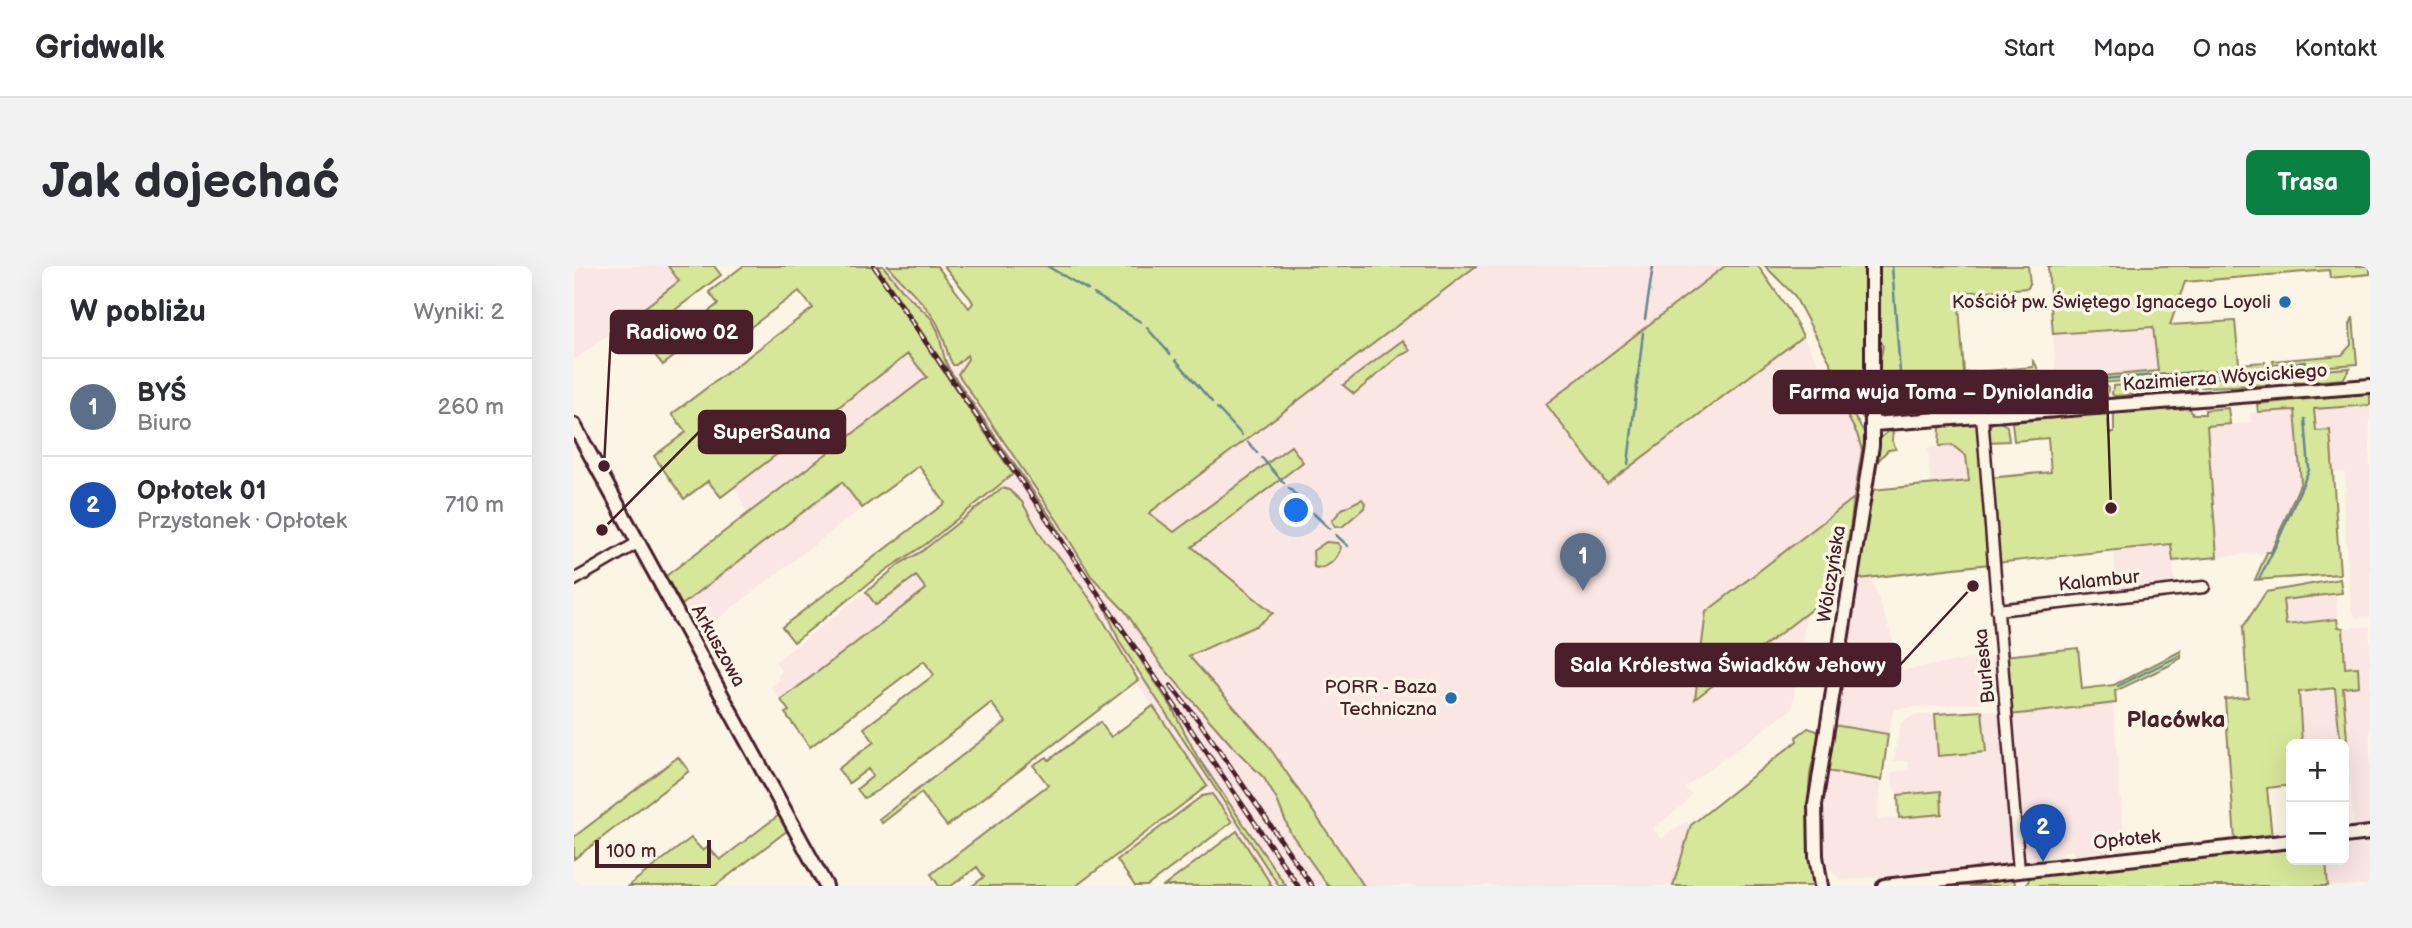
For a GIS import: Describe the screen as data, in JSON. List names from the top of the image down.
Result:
{
  "streets": {
    "street": [
      "Kazimierza Wóycickiego",
      "Wólczyńska",
      "Kalambur",
      "Arkuszowa",
      "Burleska",
      "Opłotek"
    ]
  },
  "crossings": [
    ["Kazimierza Wóycickiego", "Wólczyńska"],
    ["Kazimierza Wóycickiego", "Burleska"],
    ["Kalambur", "Burleska"],
    ["Burleska", "Opłotek"]
  ],
  "districts": ["Placówka"],
  "places": [
    "Kościół pw. Świętego Ignacego Loyoli",
    "Radiowo 02",
    "Farma wuja Toma – Dyniolandia",
    "SuperSauna",
    "Sala Królestwa Świadków Jehowy",
    "PORR - Baza Techniczna"
  ],
  "scale_bar": "100 m",
  "page": {
    "header": "Gridwalk",
    "nav": [
      "Start",
      "Mapa",
      "O nas",
      "Kontakt"
    ],
    "buttons": "Trasa",
    "title": "Jak dojechać",
    "heading": ["W pobliżu", "Wyniki: 2"],
    "list": [
      {
        "mark": "1",
        "name": "BYŚ",
        "note": "Biuro",
        "value": "260 m"
      },
      {
        "mark": "2",
        "name": "Opłotek 01",
        "note": "Przystanek · Opłotek",
        "value": "710 m"
      }
    ],
    "pins": ["1", "2"],
    "map_buttons": ["+", "−"],
    "scale": "100 m"
  }
}
